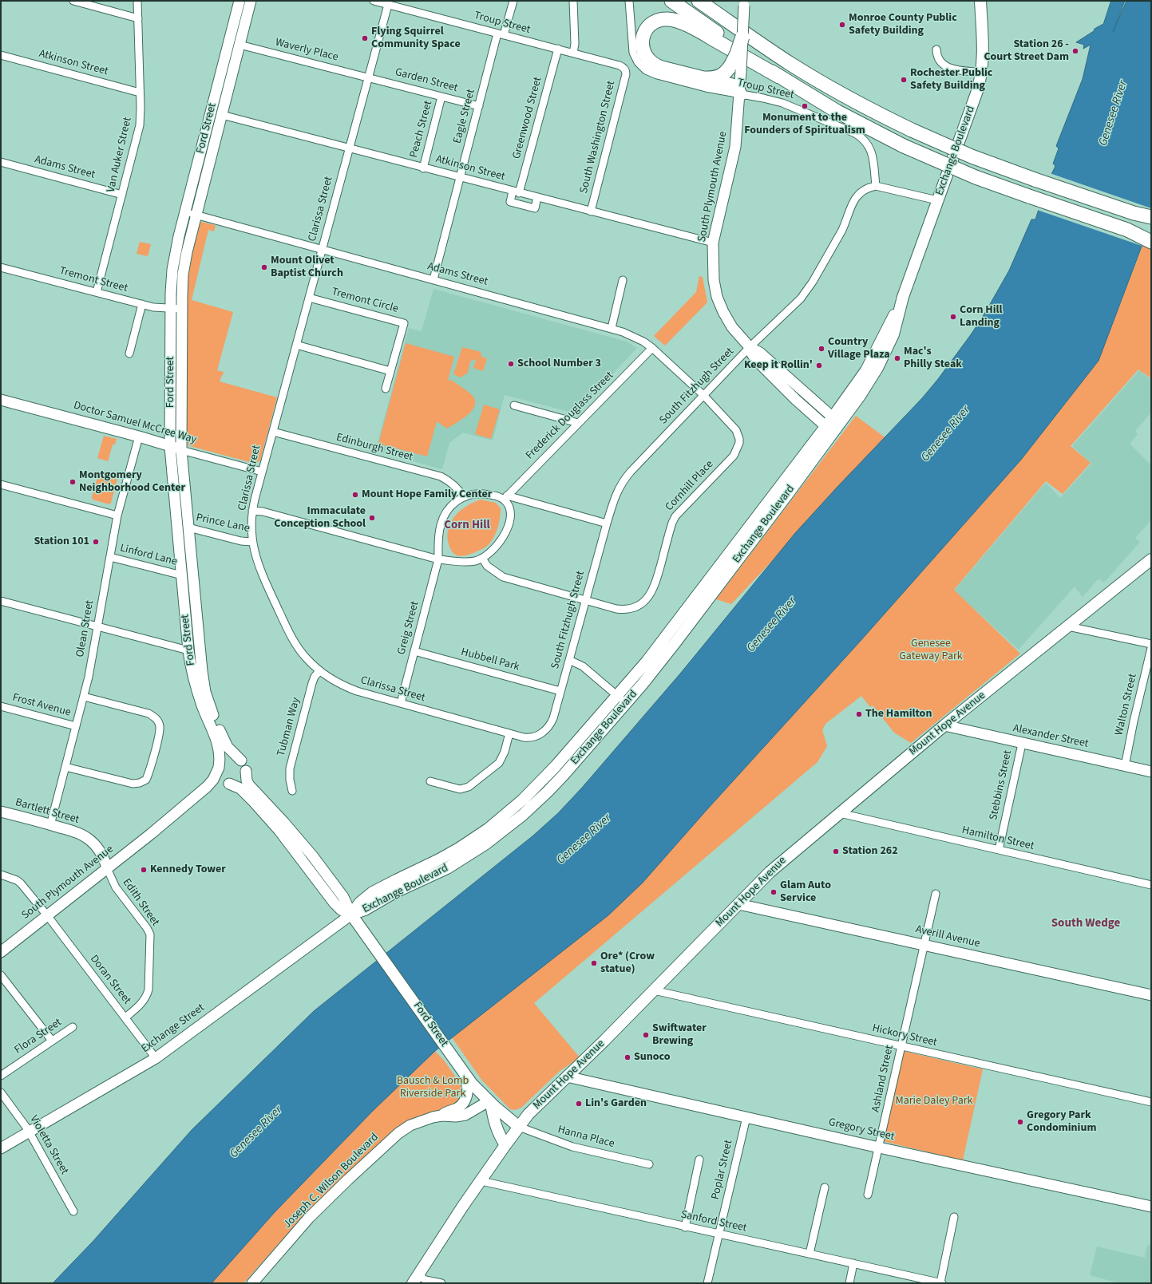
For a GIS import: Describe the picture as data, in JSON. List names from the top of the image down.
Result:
{
  "streets": {
    "main road": [
      "Ford Street",
      "Exchange Boulevard",
      "South Plymouth Avenue",
      "Doctor Samuel McCree Way",
      "Mount Hope Avenue",
      "Alexander Street",
      "Bartlett Street",
      "Averill Avenue",
      "Exchange Street",
      "Gregory Street",
      "Joseph C. Wilson Boulevard"
    ],
    "street": [
      "Troup Street",
      "Waverly Place",
      "Atkinson Street",
      "Garden Street",
      "Eagle Street",
      "Greenwood Street",
      "Peach Street",
      "South Washington Street",
      "Van Auker Street",
      "Adams Street",
      "Clarissa Street",
      "Tremont Street",
      "Tremont Circle",
      "South Fitzhugh Street",
      "Frederick Douglass Street",
      "Edinburgh Street",
      "Cornhill Place",
      "Prince Lane",
      "Linford Lane",
      "Greig Street",
      "Olean Street",
      "Hubbell Park",
      "Walton Street",
      "Frost Avenue",
      "Tubman Way",
      "Stebbins Street",
      "Hamilton Street",
      "Edith Street",
      "Doran Street",
      "Hickory Street",
      "Flora Street",
      "Ashland Street",
      "Hanna Place",
      "Violetta Street",
      "Poplar Street",
      "Sanford Street"
    ]
  },
  "crossings": [
    ["Troup Street", "Eagle Street"],
    ["Troup Street", "Greenwood Street"],
    ["Troup Street", "South Washington Street"],
    ["Troup Street", "South Plymouth Avenue"],
    ["Troup Street", "Clarissa Street"],
    ["Troup Street", "South Fitzhugh Street"],
    ["Waverly Place", "Garden Street"],
    ["Waverly Place", "Ford Street"],
    ["Waverly Place", "Clarissa Street"],
    ["Atkinson Street", "Eagle Street"],
    ["Atkinson Street", "Greenwood Street"],
    ["Atkinson Street", "Ford Street"],
    ["Atkinson Street", "Peach Street"],
    ["Atkinson Street", "South Washington Street"],
    ["Atkinson Street", "Van Auker Street"],
    ["Atkinson Street", "South Plymouth Avenue"],
    ["Atkinson Street", "Clarissa Street"],
    ["Garden Street", "Eagle Street"],
    ["Garden Street", "Peach Street"],
    ["Garden Street", "Clarissa Street"],
    ["Eagle Street", "Adams Street"],
    ["Ford Street", "Exchange Boulevard"],
    ["Ford Street", "Adams Street"],
    ["Ford Street", "South Plymouth Avenue"],
    ["Ford Street", "Tremont Street"],
    ["Ford Street", "Doctor Samuel McCree Way"],
    ["Ford Street", "Prince Lane"],
    ["Ford Street", "Linford Lane"],
    ["Ford Street", "Mount Hope Avenue"],
    ["Ford Street", "Exchange Street"],
    ["Ford Street", "Hanna Place"],
    ["Ford Street", "Joseph C. Wilson Boulevard"],
    ["Exchange Boulevard", "South Plymouth Avenue"],
    ["Exchange Boulevard", "Exchange Street"],
    ["Van Auker Street", "Adams Street"],
    ["Van Auker Street", "Tremont Street"],
    ["Adams Street", "Clarissa Street"],
    ["Adams Street", "South Fitzhugh Street"],
    ["Adams Street", "Frederick Douglass Street"],
    ["Adams Street", "Cornhill Place"],
    ["South Plymouth Avenue", "South Fitzhugh Street"],
    ["South Plymouth Avenue", "Bartlett Street"],
    ["South Plymouth Avenue", "Edith Street"],
    ["South Plymouth Avenue", "Doran Street"],
    ["Clarissa Street", "Tremont Circle"],
    ["Clarissa Street", "South Fitzhugh Street"],
    ["Clarissa Street", "Doctor Samuel McCree Way"],
    ["Clarissa Street", "Edinburgh Street"],
    ["Clarissa Street", "Prince Lane"],
    ["Clarissa Street", "Greig Street"],
    ["Clarissa Street", "Hubbell Park"],
    ["Clarissa Street", "Tubman Way"],
    ["South Fitzhugh Street", "Cornhill Place"],
    ["South Fitzhugh Street", "Hubbell Park"],
    ["Frederick Douglass Street", "Edinburgh Street"],
    ["Frederick Douglass Street", "Greig Street"],
    ["Doctor Samuel McCree Way", "Olean Street"],
    ["Edinburgh Street", "Greig Street"],
    ["Linford Lane", "Olean Street"],
    ["Greig Street", "Hubbell Park"],
    ["Olean Street", "Frost Avenue"],
    ["Olean Street", "Bartlett Street"],
    ["Walton Street", "Alexander Street"],
    ["Mount Hope Avenue", "Alexander Street"],
    ["Mount Hope Avenue", "Hamilton Street"],
    ["Mount Hope Avenue", "Averill Avenue"],
    ["Mount Hope Avenue", "Hickory Street"],
    ["Mount Hope Avenue", "Gregory Street"],
    ["Mount Hope Avenue", "Hanna Place"],
    ["Mount Hope Avenue", "Sanford Street"],
    ["Alexander Street", "Stebbins Street"],
    ["Stebbins Street", "Hamilton Street"],
    ["Bartlett Street", "Edith Street"],
    ["Edith Street", "Doran Street"],
    ["Averill Avenue", "Ashland Street"],
    ["Doran Street", "Exchange Street"],
    ["Exchange Street", "Violetta Street"],
    ["Hickory Street", "Ashland Street"],
    ["Ashland Street", "Gregory Street"],
    ["Gregory Street", "Poplar Street"],
    ["Poplar Street", "Sanford Street"]
  ],
  "districts": ["Corn Hill", "South Wedge"],
  "water": ["Genesee River"],
  "parks": ["Genesee Gateway Park", "Bausch & Lomb Riverside Park", "Marie Daley Park"],
  "places": [
    "Monroe County Public Safety Building",
    "Flying Squirrel Community Space",
    "Station 26 - Court Street Dam",
    "Rochester Public Safety Building",
    "Monument to the Founders of Spiritualism",
    "Mount Olivet Baptist Church",
    "Corn Hill Landing",
    "Country Village Plaza",
    "Mac's Philly Steak",
    "School Number 3",
    "Keep it Rollin'",
    "Montgomery Neighborhood Center",
    "Mount Hope Family Center",
    "Immaculate Conception School",
    "Station 101",
    "The Hamilton",
    "Station 262",
    "Kennedy Tower",
    "Glam Auto Service",
    "Ore* (Crow statue)",
    "Swiftwater Brewing",
    "Sunoco",
    "Lin's Garden",
    "Gregory Park Condominium"
  ]
}
